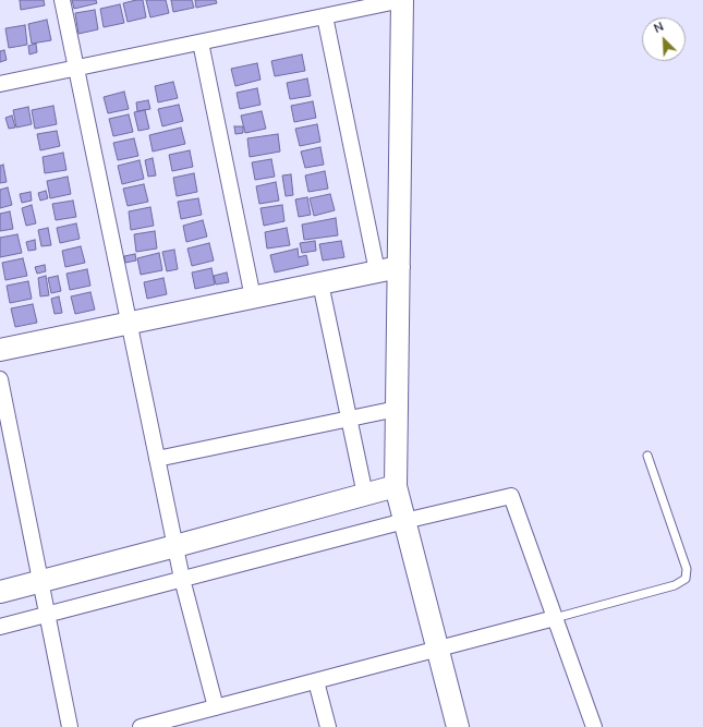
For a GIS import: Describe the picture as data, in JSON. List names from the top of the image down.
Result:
{
  "north": "top left"
}
